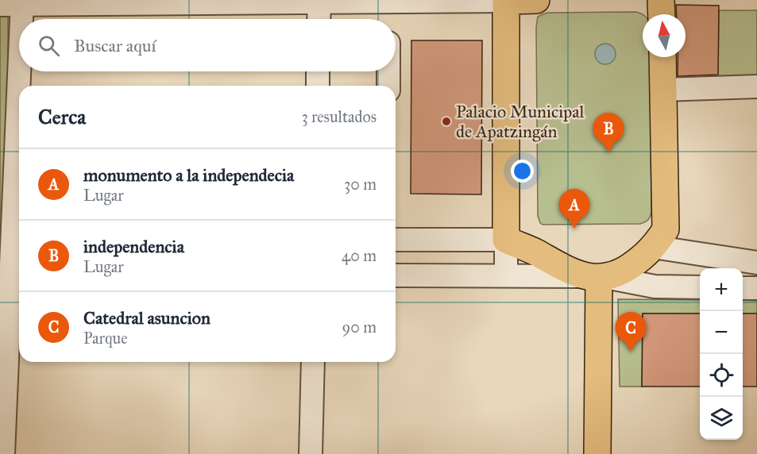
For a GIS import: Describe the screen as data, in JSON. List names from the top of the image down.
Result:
{
  "places": ["Palacio Municipal de Apatzingán"],
  "north": "top",
  "page": {
    "search": "Buscar aquí",
    "heading": ["Cerca", "3 resultados"],
    "pins": ["B", "A", "C"],
    "list": [
      {
        "mark": "A",
        "name": "monumento a la independecia",
        "note": "Lugar",
        "value": "30 m"
      },
      {
        "mark": "B",
        "name": "independencia",
        "note": "Lugar",
        "value": "40 m"
      },
      {
        "mark": "C",
        "name": "Catedral asuncion",
        "note": "Parque",
        "value": "90 m"
      }
    ],
    "map_buttons": ["+", "−"]
  }
}
